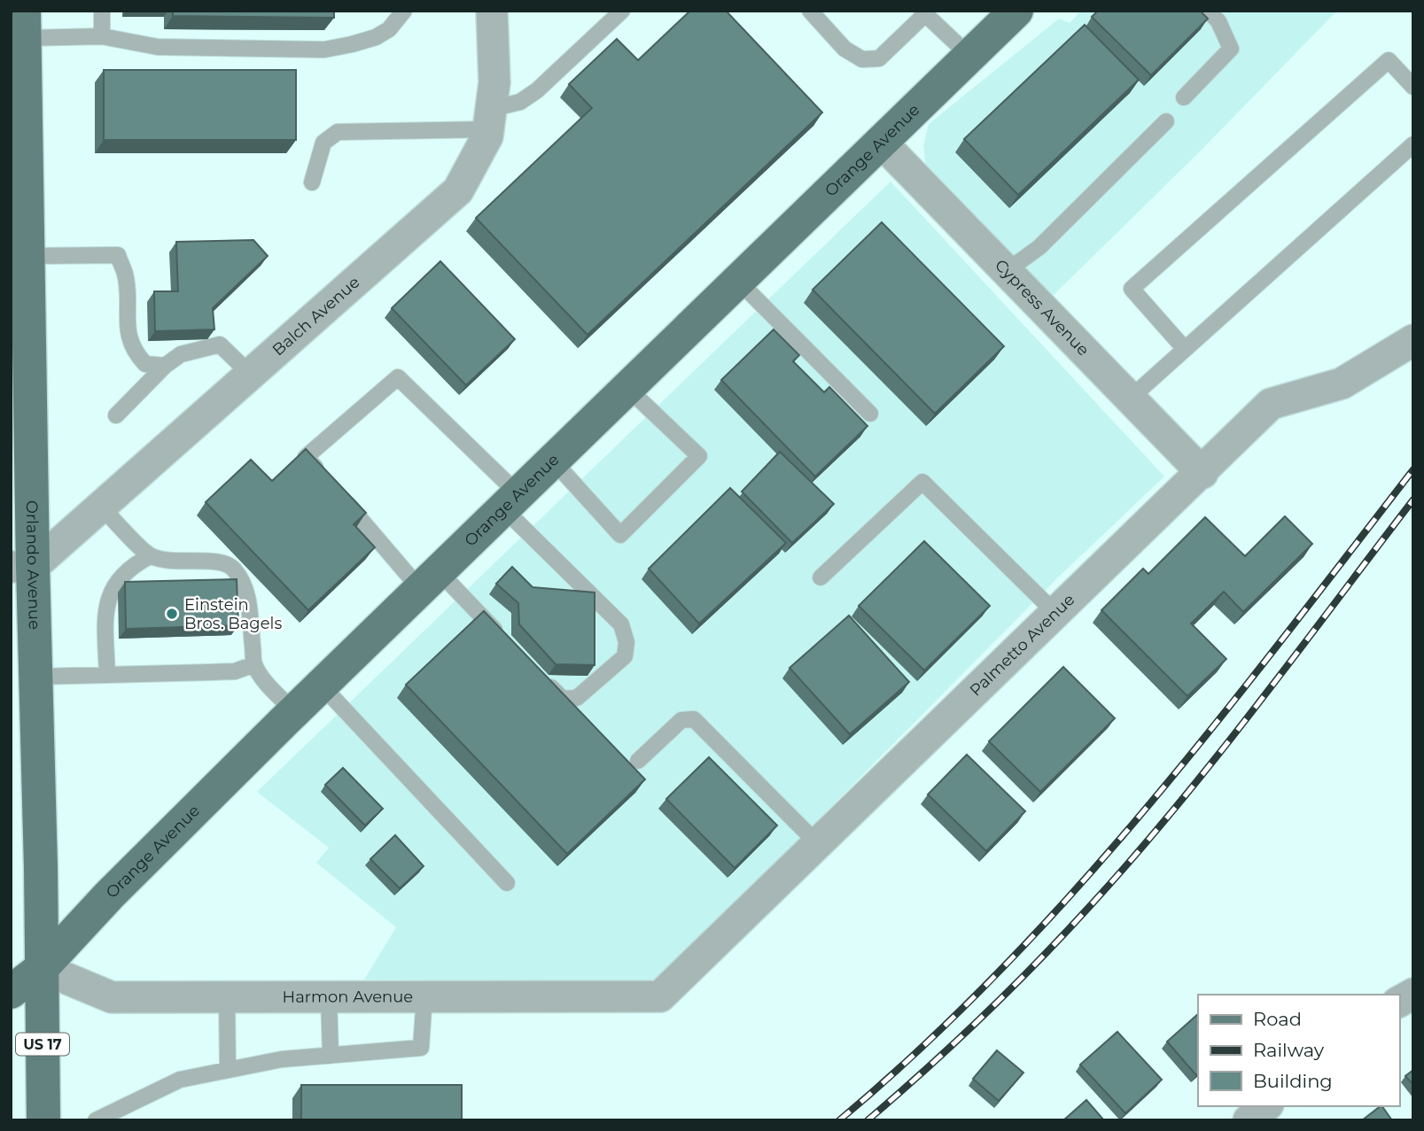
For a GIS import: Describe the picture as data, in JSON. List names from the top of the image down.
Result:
{
  "streets": {
    "main road": ["Orange Avenue", "Orlando Avenue", "US 17"],
    "street": [
      "Cypress Avenue",
      "Balch Avenue",
      "Palmetto Avenue",
      "Harmon Avenue"
    ]
  },
  "crossings": [
    ["Orange Avenue", "Cypress Avenue"],
    ["Orange Avenue", "Orlando Avenue"],
    ["Orange Avenue", "Harmon Avenue"],
    ["Cypress Avenue", "Palmetto Avenue"],
    ["Balch Avenue", "Orlando Avenue"],
    ["Orlando Avenue", "Harmon Avenue"],
    ["Palmetto Avenue", "Harmon Avenue"]
  ],
  "places": ["Einstein Bros. Bagels"],
  "legend": ["Road", "Railway", "Building"]
}
